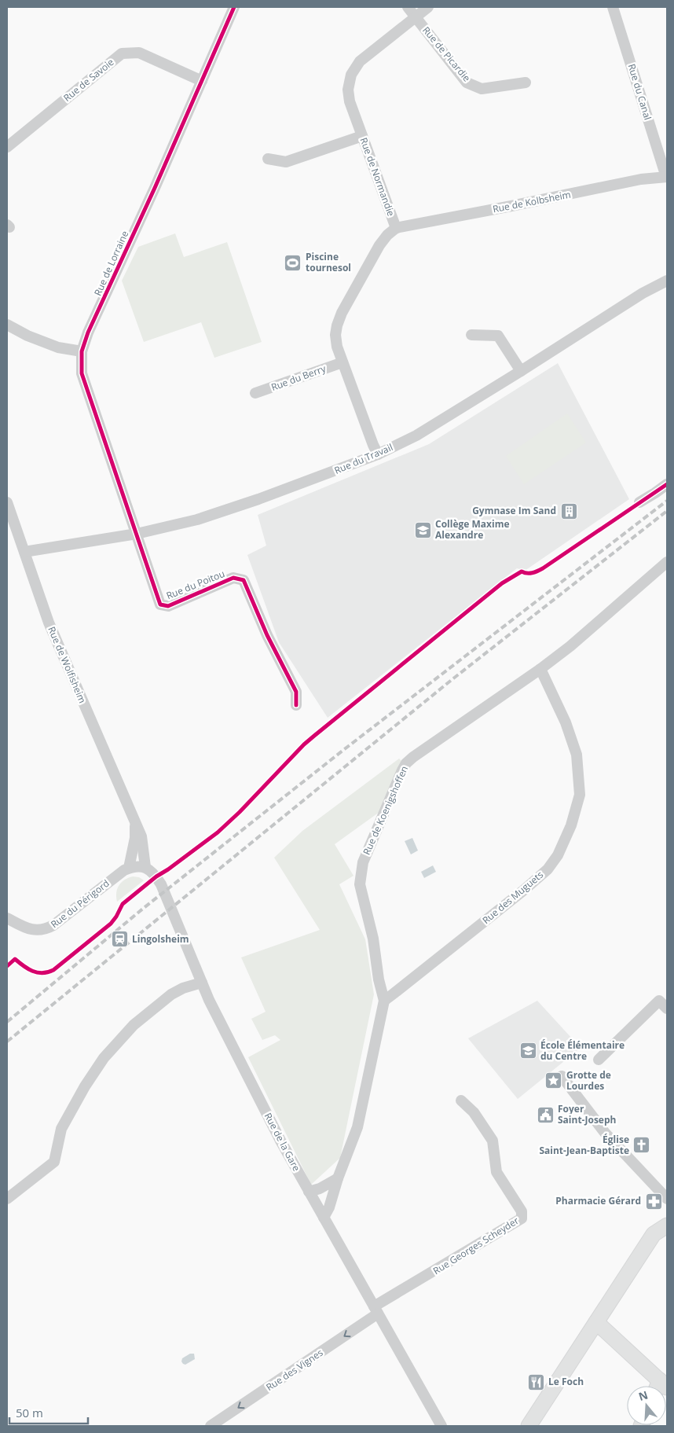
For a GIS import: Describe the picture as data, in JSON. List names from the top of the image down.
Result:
{
  "streets": {
    "street": [
      "Rue de Picardie",
      "Rue de Savoie",
      "Rue du Canal",
      "Rue de Normandie",
      "Rue de Kolbsheim",
      "Rue de Lorraine",
      "Rue du Berry",
      "Rue du Travail",
      "Rue du Poitou",
      "Rue de Wolfisheim",
      "Rue de Koenigshoffen",
      "Rue des Muguets",
      "Rue du Périgord",
      "Rue de la Gare",
      "Rue Georges Scheyder",
      "Rue des Vignes"
    ]
  },
  "crossings": [
    ["Rue de Picardie", "Rue de Normandie"],
    ["Rue de Savoie", "Rue de Lorraine"],
    ["Rue du Canal", "Rue de Kolbsheim"],
    ["Rue de Normandie", "Rue de Kolbsheim"],
    ["Rue de Normandie", "Rue du Berry"],
    ["Rue de Normandie", "Rue du Travail"],
    ["Rue de Lorraine", "Rue du Travail"],
    ["Rue de Lorraine", "Rue du Poitou"],
    ["Rue du Travail", "Rue du Poitou"],
    ["Rue du Travail", "Rue de Wolfisheim"],
    ["Rue de Wolfisheim", "Rue du Périgord"],
    ["Rue de Wolfisheim", "Rue de la Gare"],
    ["Rue de Koenigshoffen", "Rue des Muguets"],
    ["Rue de Koenigshoffen", "Rue de la Gare"],
    ["Rue de la Gare", "Rue Georges Scheyder"],
    ["Rue de la Gare", "Rue des Vignes"],
    ["Rue Georges Scheyder", "Rue des Vignes"]
  ],
  "one_way": ["Rue des Vignes"],
  "places": {
    "sports": ["Piscine tournesol"],
    "building": ["Gymnase Im Sand"],
    "school or university": ["Collège Maxime Alexandre", "École Élémentaire du Centre"],
    "station": ["Lingolsheim"],
    "place": ["Grotte de Lourdes"],
    "public building": ["Foyer Saint-Joseph"],
    "church": ["Église Saint-Jean-Baptiste"],
    "pharmacy": ["Pharmacie Gérard"],
    "restaurant": ["Le Foch"]
  },
  "scale_bar": "50 m",
  "north": "top"
}
